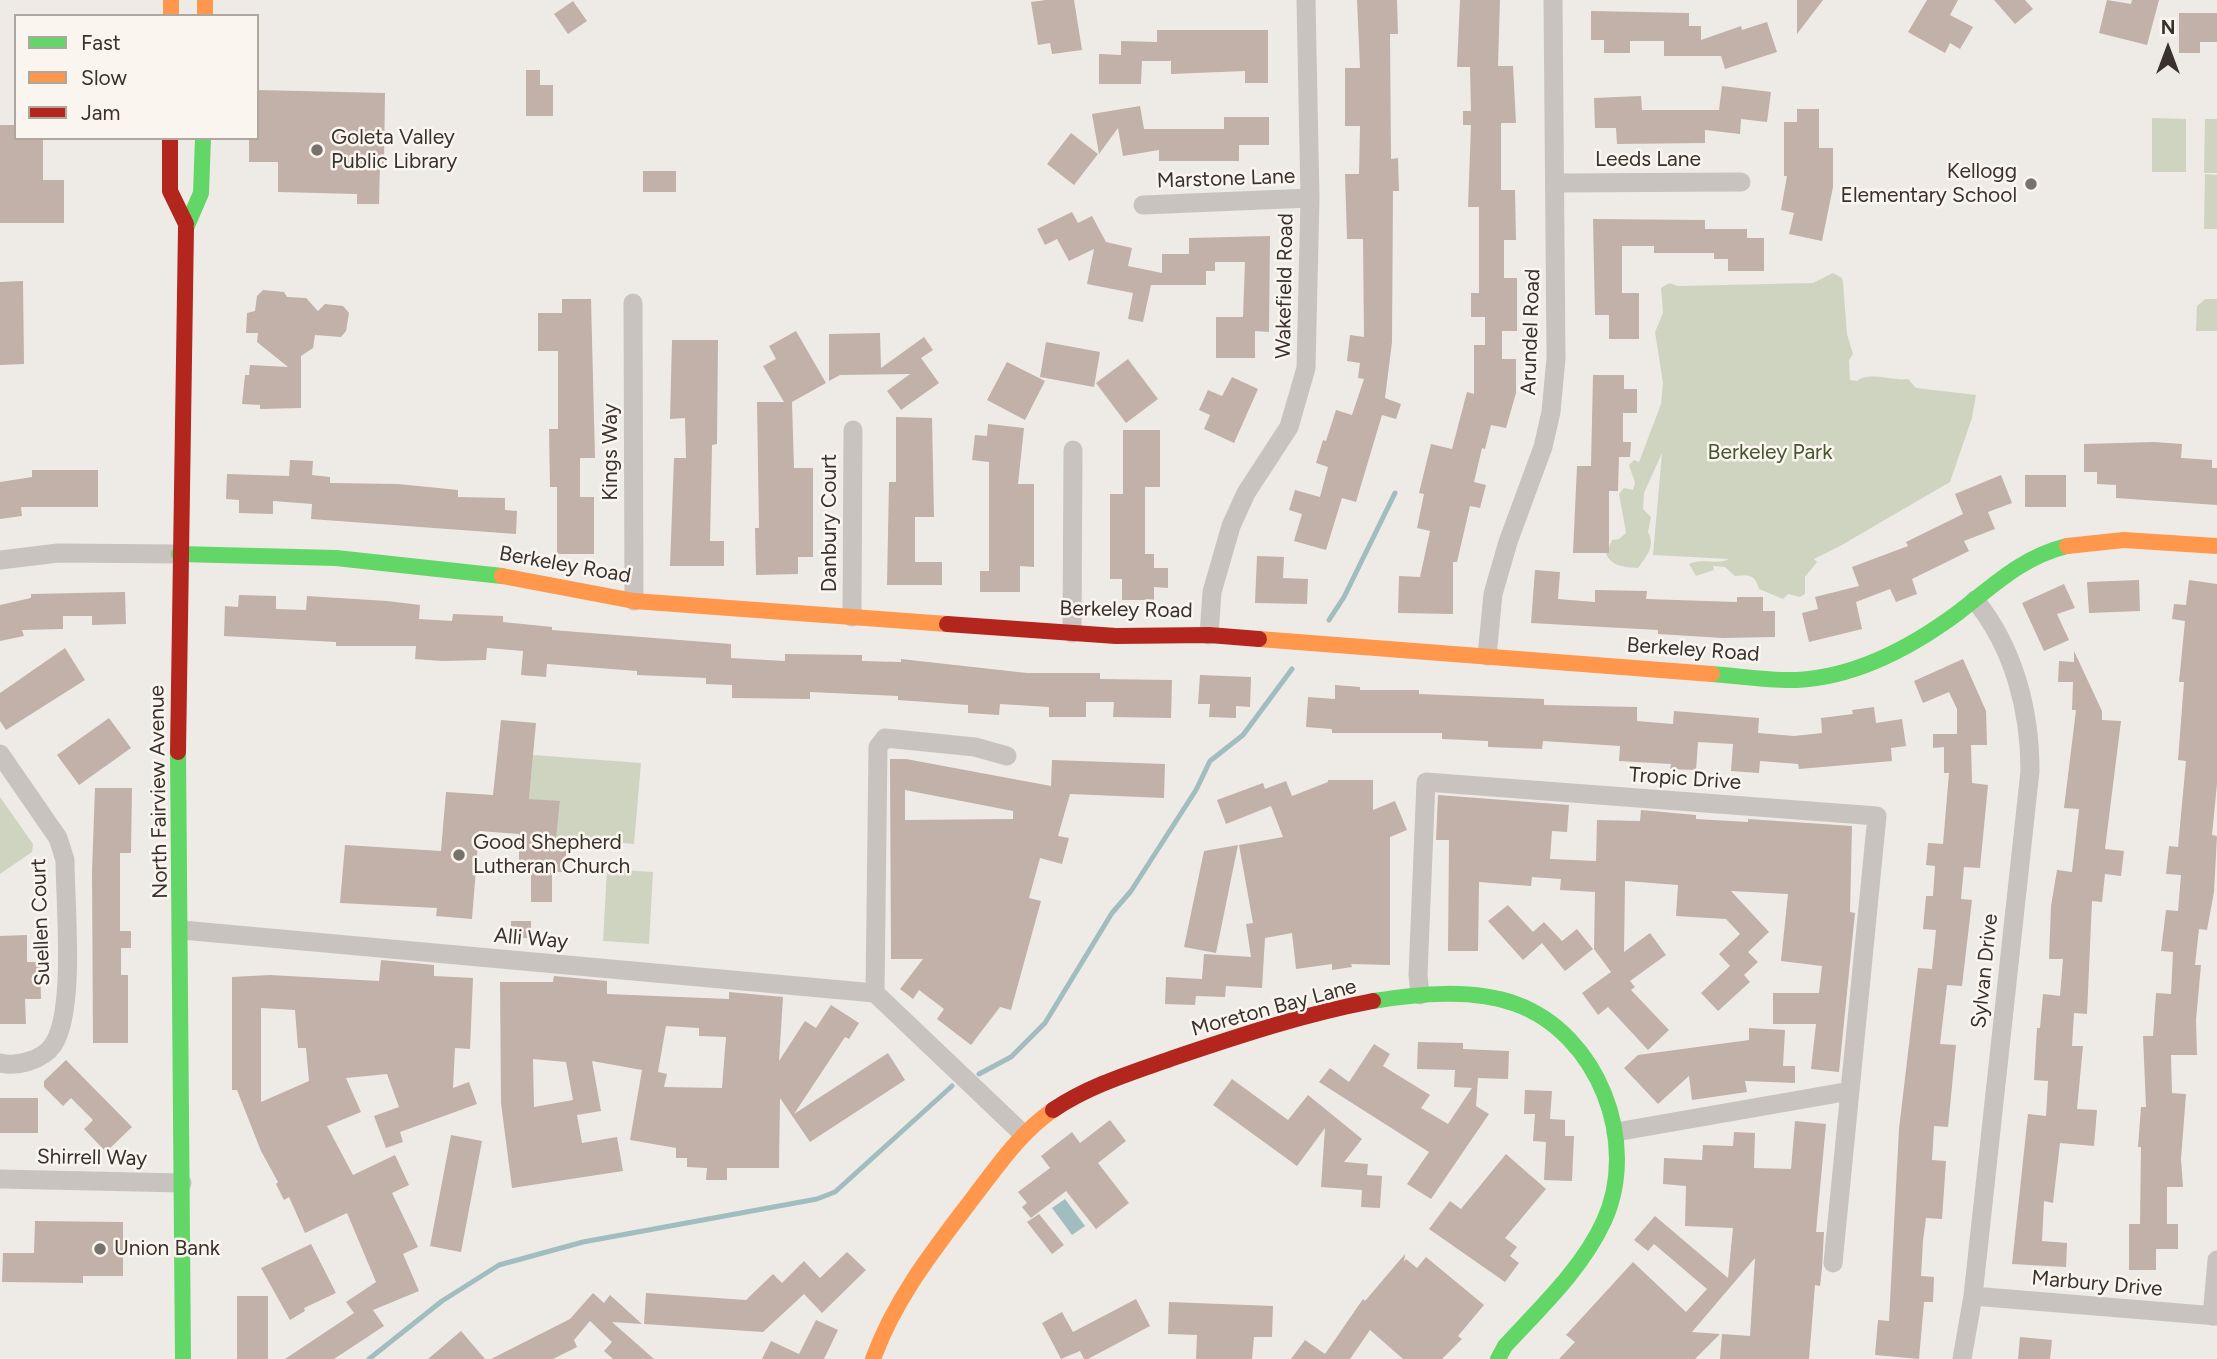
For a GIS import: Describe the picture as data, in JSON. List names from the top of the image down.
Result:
{
  "streets": {
    "street": [
      "Leeds Lane",
      "Marstone Lane",
      "Wakefield Road",
      "Arundel Road",
      "Kings Way",
      "Danbury Court",
      "Berkeley Road",
      "Tropic Drive",
      "North Fairview Avenue",
      "Suellen Court",
      "Alli Way",
      "Sylvan Drive",
      "Moreton Bay Lane",
      "Shirrell Way",
      "Marbury Drive"
    ]
  },
  "crossings": [
    ["Leeds Lane", "Arundel Road"],
    ["Marstone Lane", "Wakefield Road"],
    ["Wakefield Road", "Berkeley Road"],
    ["Arundel Road", "Berkeley Road"],
    ["Kings Way", "Berkeley Road"],
    ["Danbury Court", "Berkeley Road"],
    ["Berkeley Road", "North Fairview Avenue"],
    ["Berkeley Road", "Sylvan Drive"],
    ["Tropic Drive", "Moreton Bay Lane"],
    ["North Fairview Avenue", "Alli Way"],
    ["North Fairview Avenue", "Shirrell Way"],
    ["Sylvan Drive", "Marbury Drive"]
  ],
  "parks": ["Berkeley Park"],
  "places": [
    "Goleta Valley Public Library",
    "Kellogg Elementary School",
    "Good Shepherd Lutheran Church",
    "Union Bank"
  ],
  "legend": ["Fast", "Slow", "Jam"],
  "north": "top"
}
